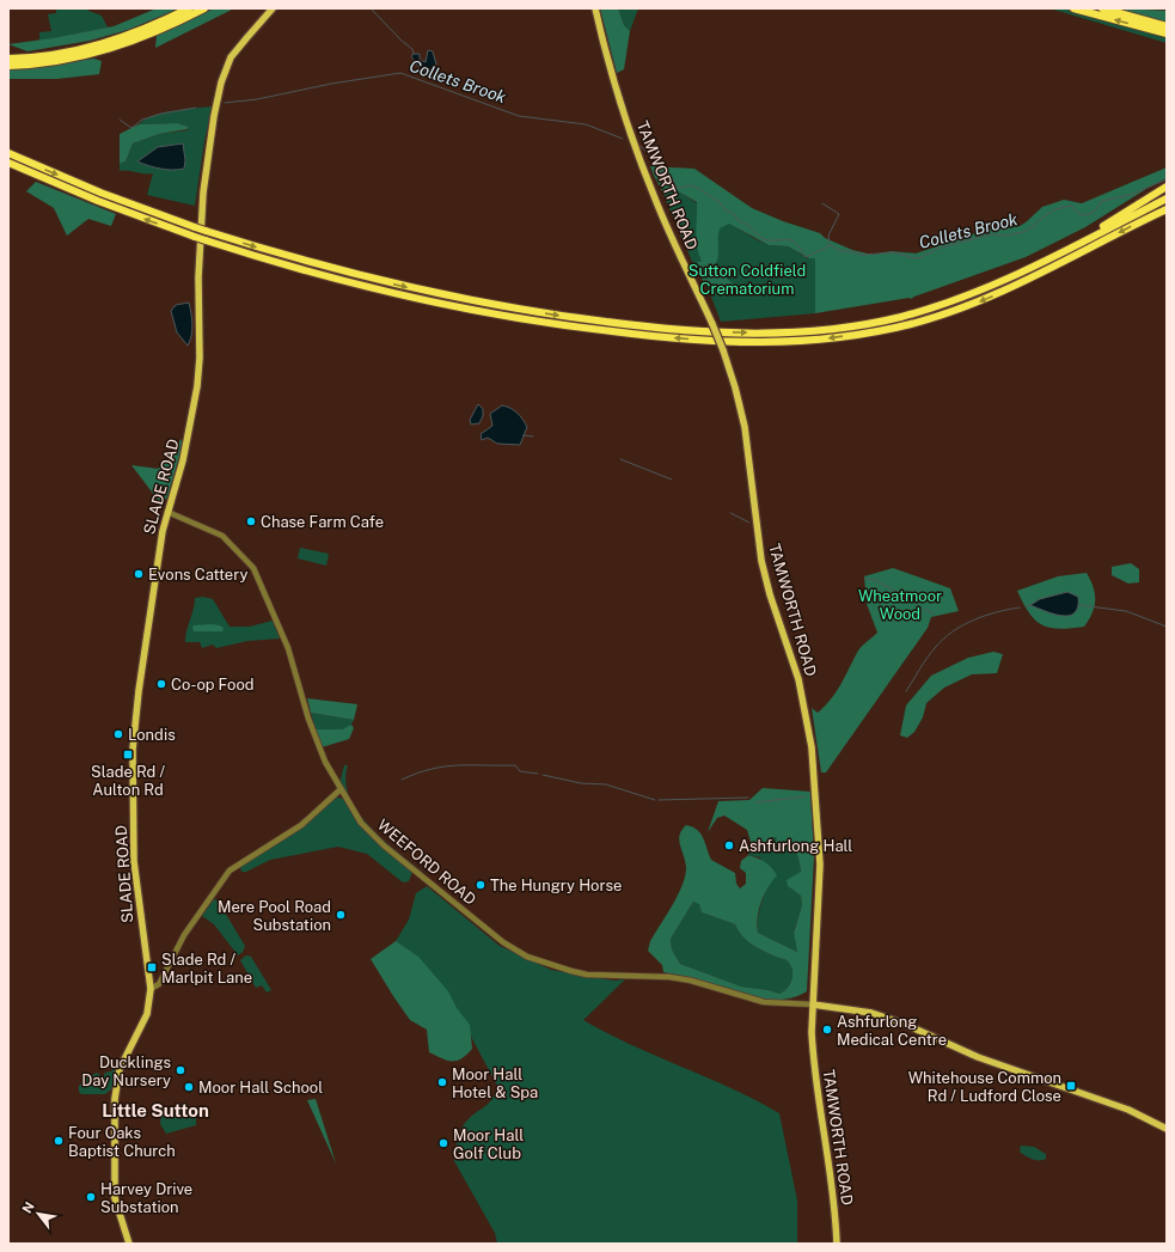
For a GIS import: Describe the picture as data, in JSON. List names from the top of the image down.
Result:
{
  "streets": {
    "main road": ["TAMWORTH ROAD", "SLADE ROAD"],
    "street": ["WEEFORD ROAD"]
  },
  "crossings": [
    ["TAMWORTH ROAD", "WEEFORD ROAD"],
    ["SLADE ROAD", "WEEFORD ROAD"]
  ],
  "districts": ["Little Sutton"],
  "water": ["Collets Brook"],
  "parks": ["Sutton Coldfield Crematorium", "Wheatmoor Wood"],
  "places": {
    "other": [
      "Chase Farm Cafe",
      "Evons Cattery",
      "Co-op Food",
      "Londis",
      "Ashfurlong Hall",
      "The Hungry Horse",
      "Mere Pool Road Substation",
      "Ashfurlong Medical Centre",
      "Ducklings Day Nursery",
      "Moor Hall Hotel & Spa",
      "Moor Hall School",
      "Four Oaks Baptist Church",
      "Moor Hall Golf Club",
      "Harvey Drive Substation"
    ],
    "transit": ["Slade Rd / Aulton Rd", "Slade Rd / Marlpit Lane", "Whitehouse Common Rd / Ludford Close"]
  },
  "north": "top left"
}
